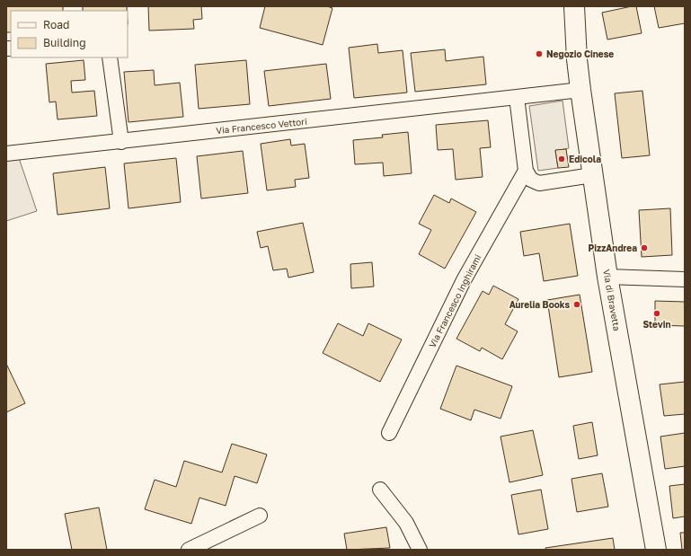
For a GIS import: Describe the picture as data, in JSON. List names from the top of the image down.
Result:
{
  "streets": {
    "main road": ["Via di Bravetta"],
    "street": ["Via Francesco Vettori", "Via Francesco Inghirami"]
  },
  "crossings": [
    ["Via Francesco Vettori", "Via di Bravetta"]
  ],
  "places": [
    "Negozio Cinese",
    "Edicola",
    "PizzAndrea",
    "Aurelia Books",
    "Stevin"
  ],
  "legend": ["Road", "Building"]
}
